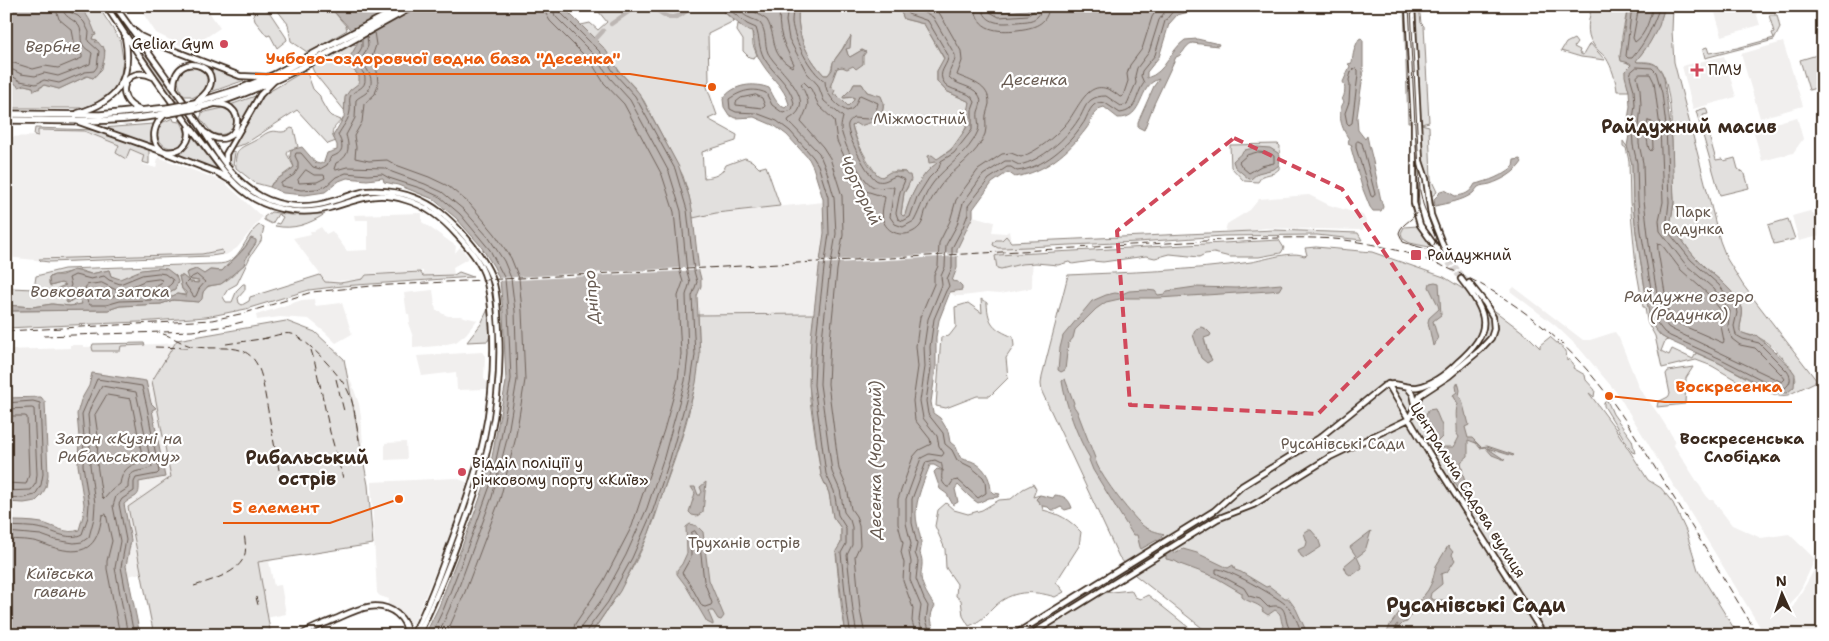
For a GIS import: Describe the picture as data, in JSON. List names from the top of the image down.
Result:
{
  "streets": {
    "main road": ["Центральна Садова вулиця"]
  },
  "districts": [
    "Райдужний масив",
    "Воскресенська Слобідка",
    "Рибальський острів",
    "Русанівські Сади"
  ],
  "water": [
    "Вербне",
    "Десенка",
    "Чорторий",
    "Вовковата затока",
    "Райдужне озеро (Радунка)",
    "Дніпро",
    "Затон «Кузні на Рибальському»",
    "Десенка (Чорторий)",
    "Київська гавань"
  ],
  "parks": [
    "Міжмостний",
    "Парк Радунка",
    "Русанівські Сади",
    "Труханів острів"
  ],
  "places": {
    "other": [
      "Geliar Gym",
      "Учбово-оздоровчої водна база \"Десенка\"",
      "Воскресенка",
      "Відділ поліції у річковому порту «Київ»",
      "5 елемент"
    ],
    "health": ["ПМУ"],
    "transit": ["Райдужний"]
  },
  "north": "top"
}
